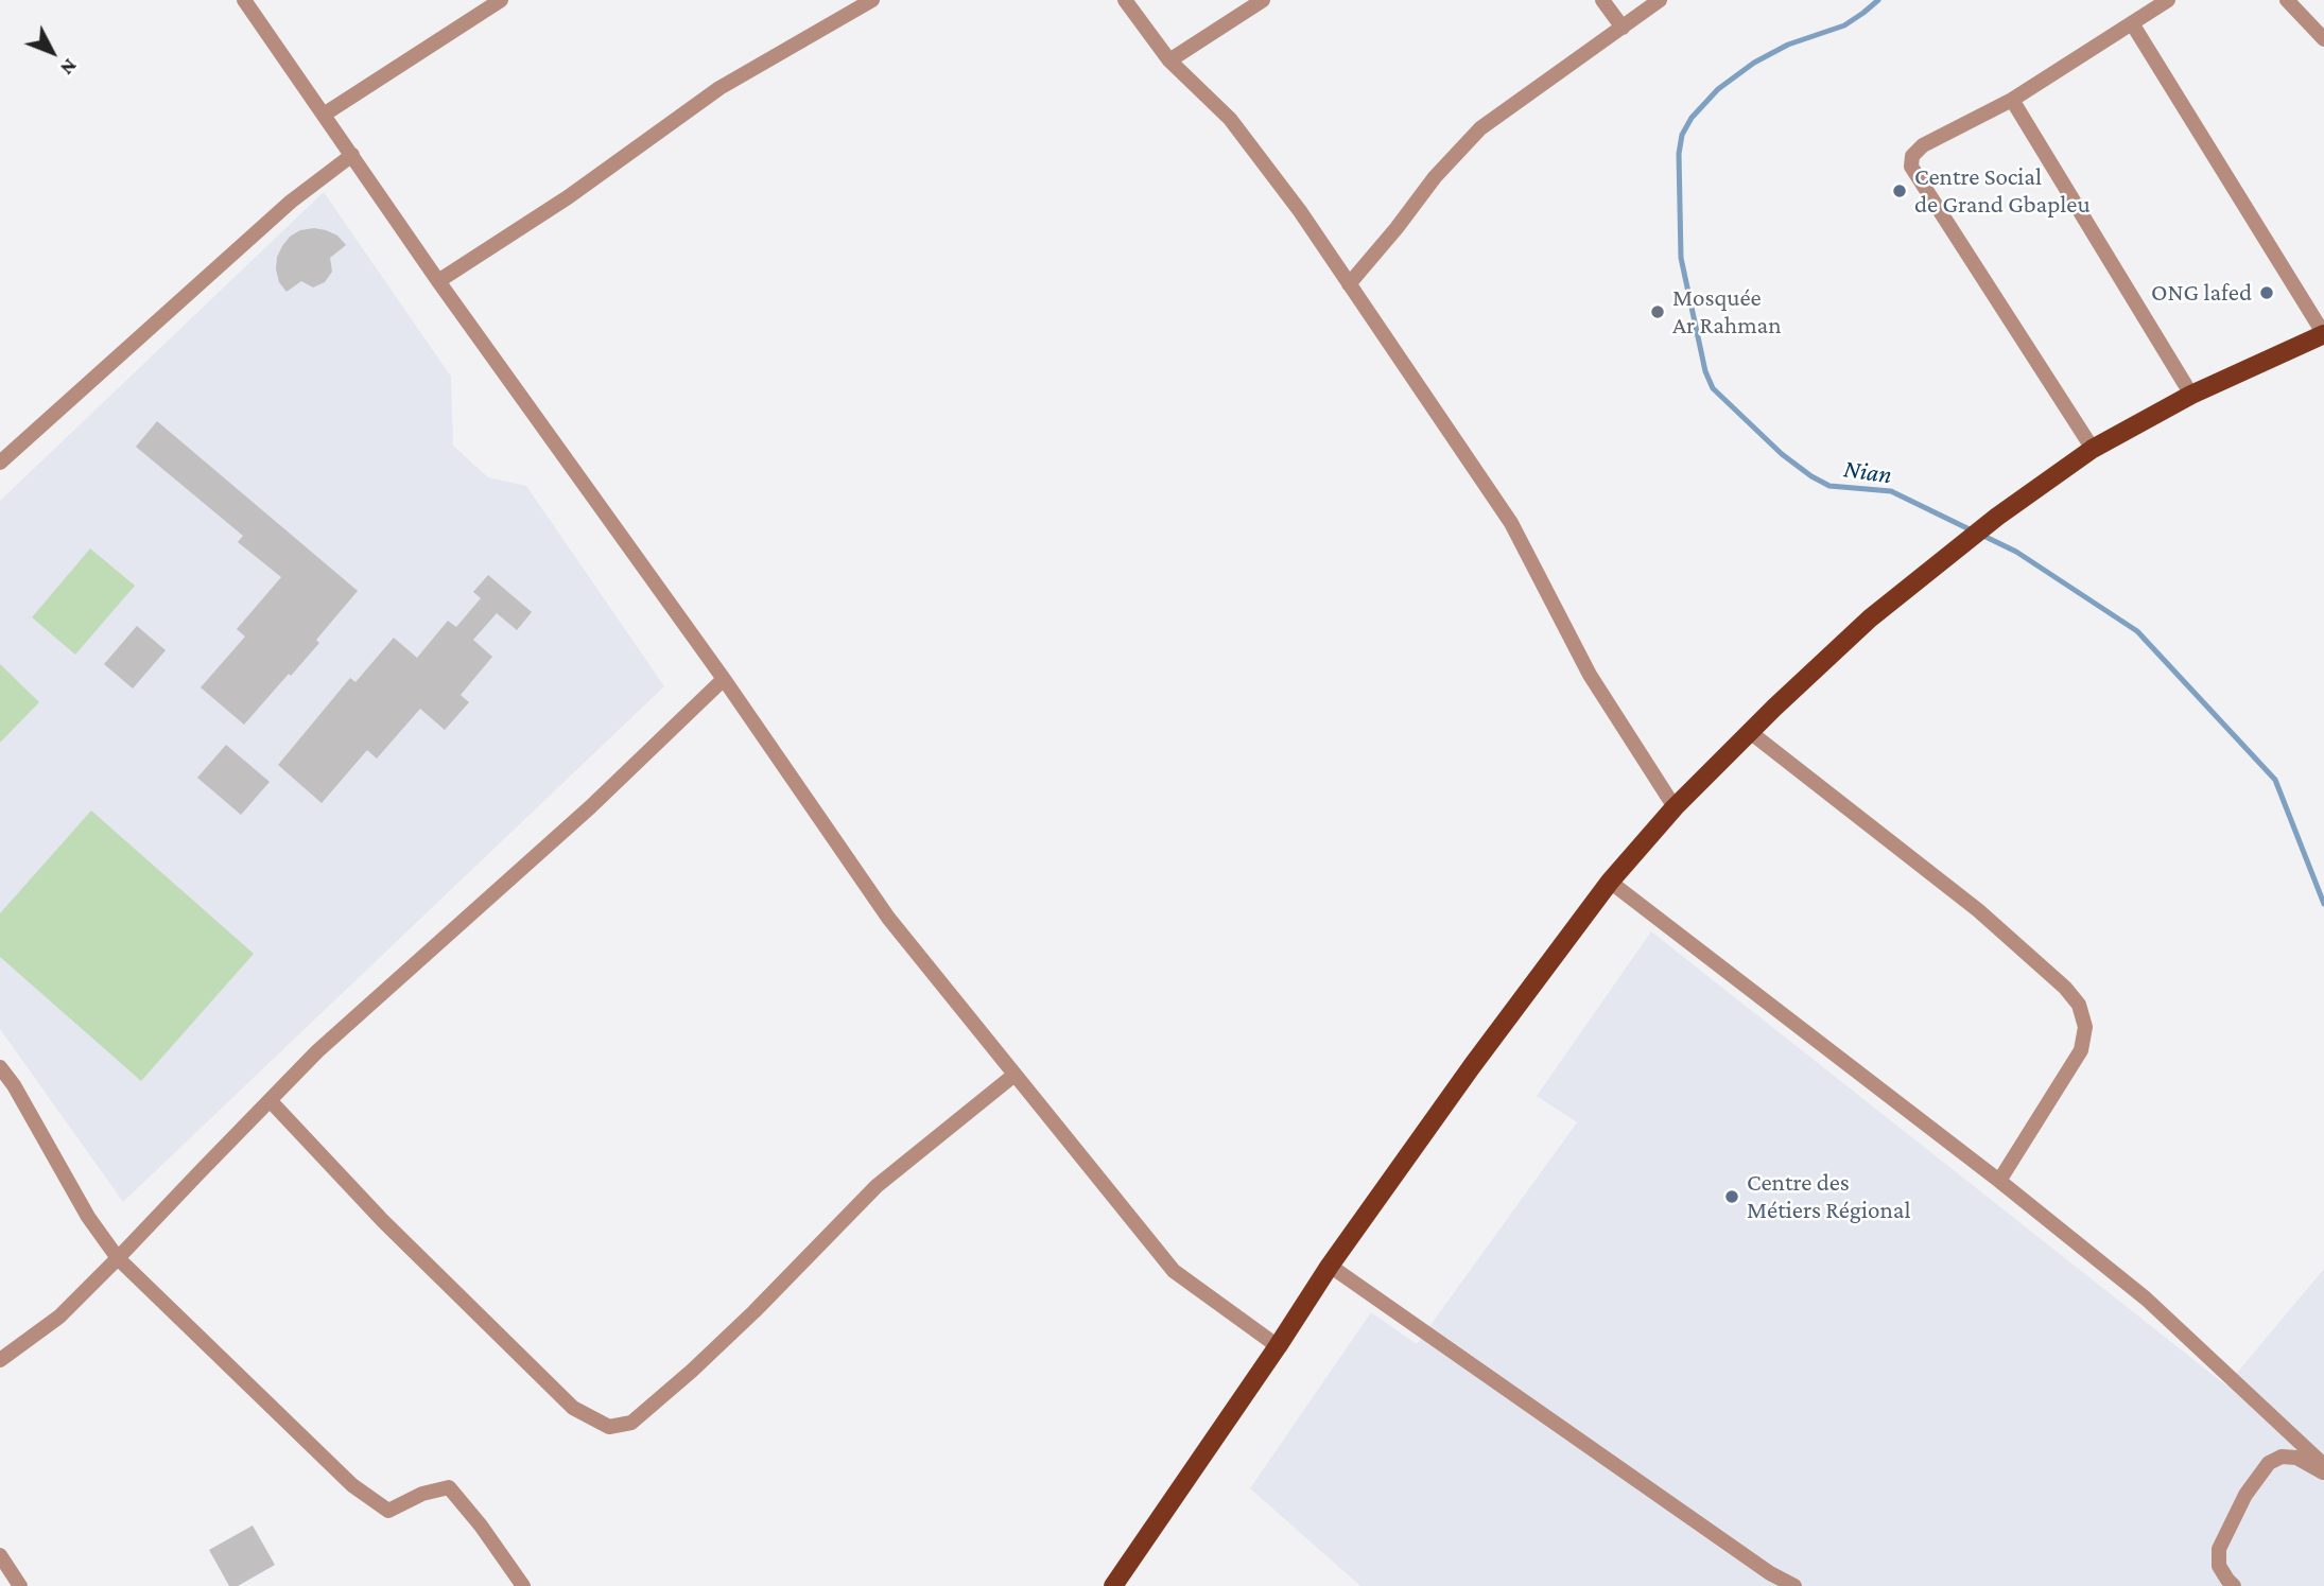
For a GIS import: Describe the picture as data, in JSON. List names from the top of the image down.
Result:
{
  "water": ["Nian"],
  "places": [
    "Centre Social de Grand Gbapleu",
    "ONG lafed",
    "Mosquée Ar Rahman",
    "Centre des Métiers Régional"
  ],
  "north": "bottom right"
}
